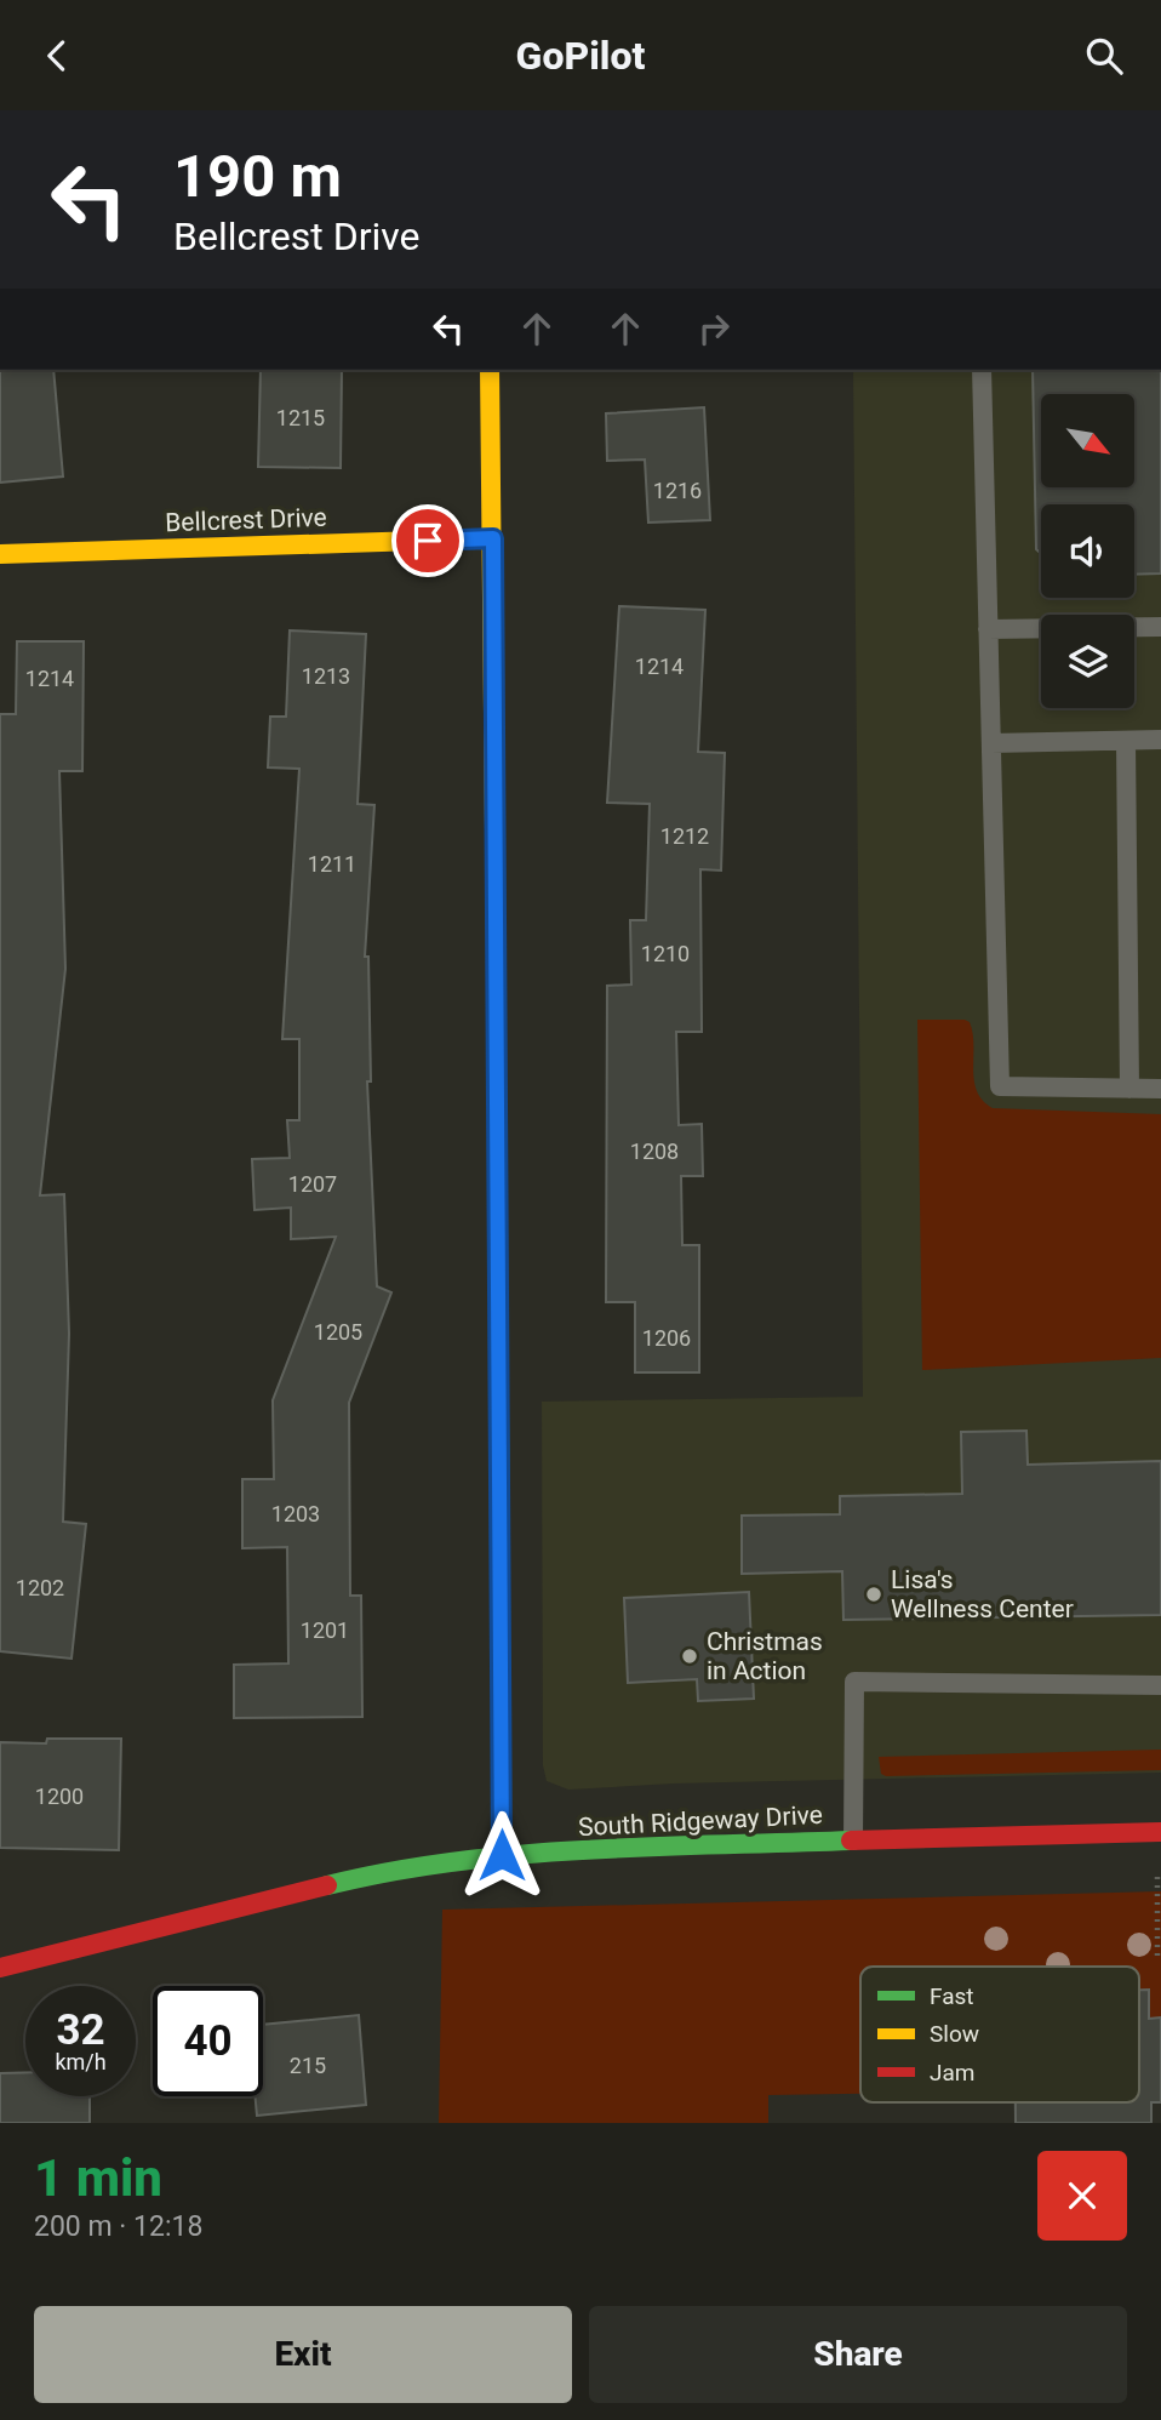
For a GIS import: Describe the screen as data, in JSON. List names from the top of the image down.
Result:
{
  "streets": {
    "street": ["Bellcrest Drive", "South Ridgeway Drive"]
  },
  "places": ["Lisa's Wellness Center", "Christmas in Action"],
  "house_numbers": [
    "1215",
    "1216",
    "1214",
    "1213",
    "1214",
    "1212",
    "1211",
    "1210",
    "1208",
    "1207",
    "1205",
    "1206",
    "1203",
    "1202",
    "1201",
    "1200",
    "215"
  ],
  "legend": ["Fast", "Slow", "Jam"],
  "north": "bottom right",
  "page": {
    "header": "GoPilot",
    "turn": ["190 m", "Bellcrest Drive"],
    "speed": "32 km/h",
    "limit": "40",
    "heading": ["1 min", "200 m · 12:18"],
    "buttons": ["Exit", "Share"]
  }
}
